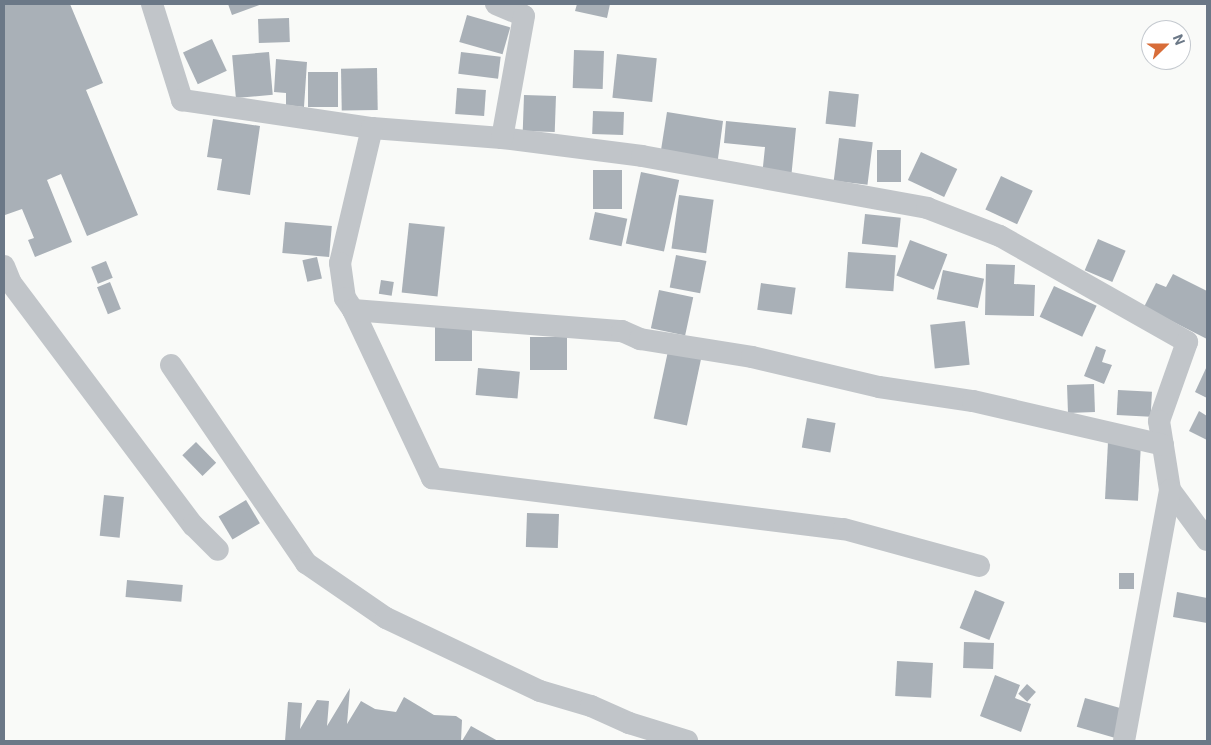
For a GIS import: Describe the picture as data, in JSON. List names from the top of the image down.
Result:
{
  "north": "right"
}
